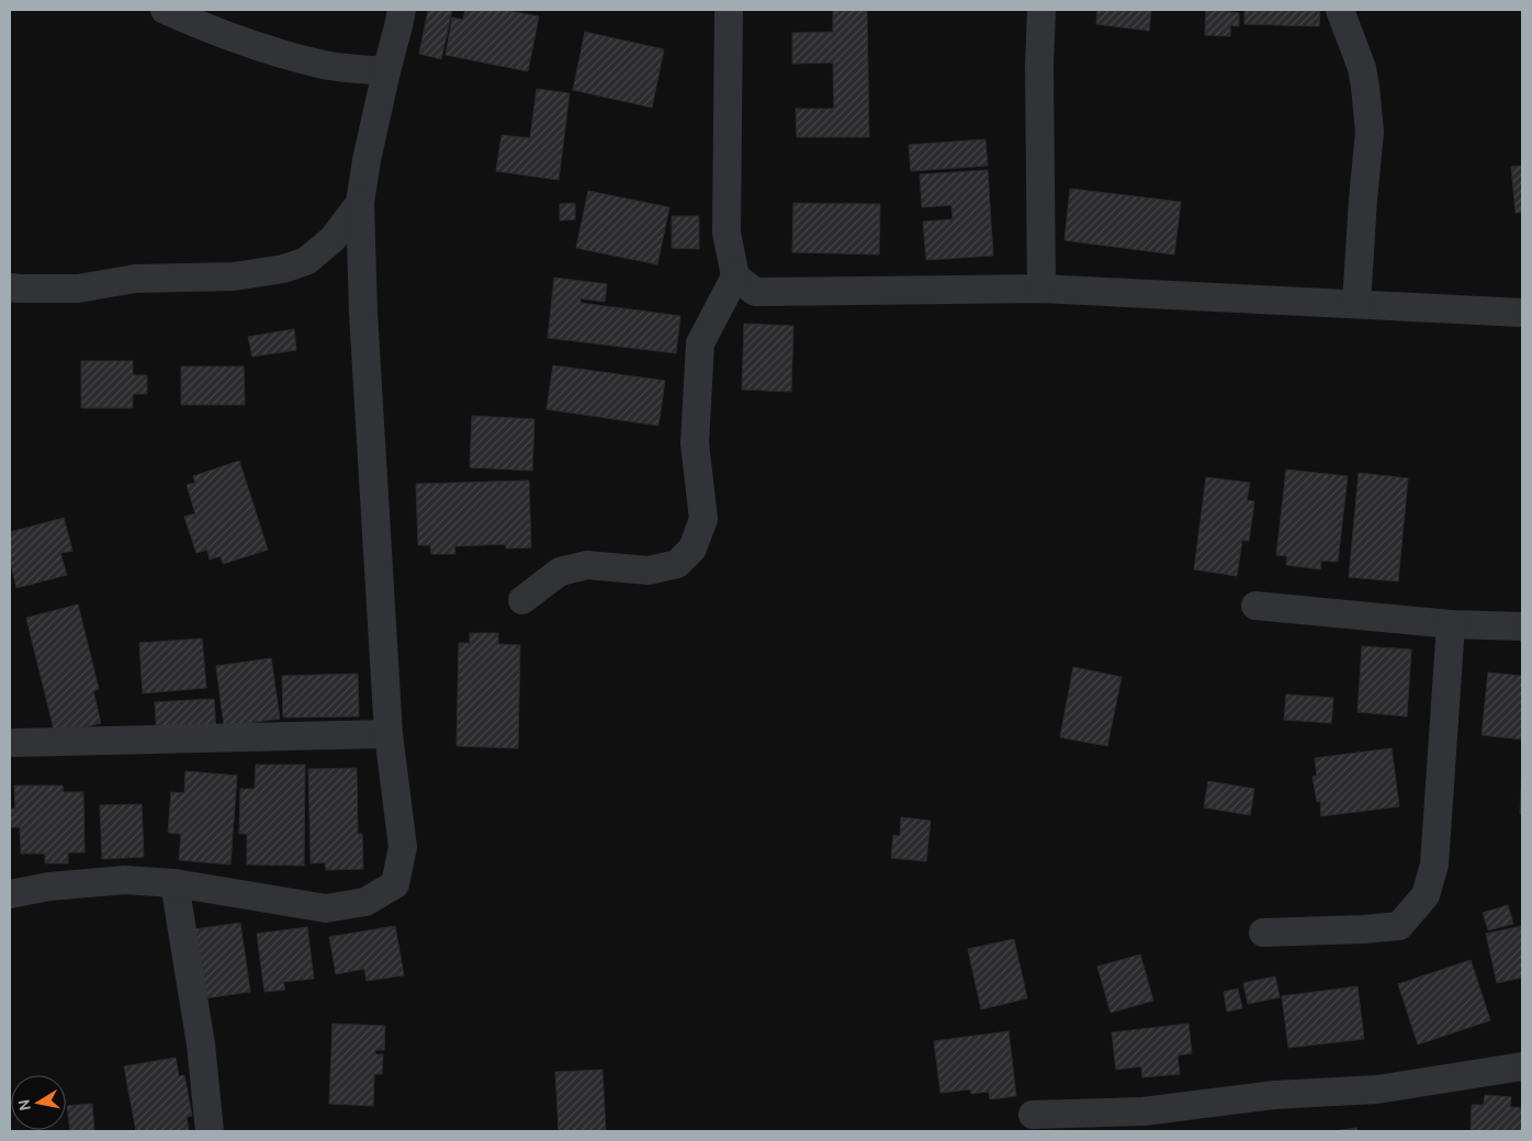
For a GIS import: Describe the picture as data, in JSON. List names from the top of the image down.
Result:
{
  "north": "left"
}
